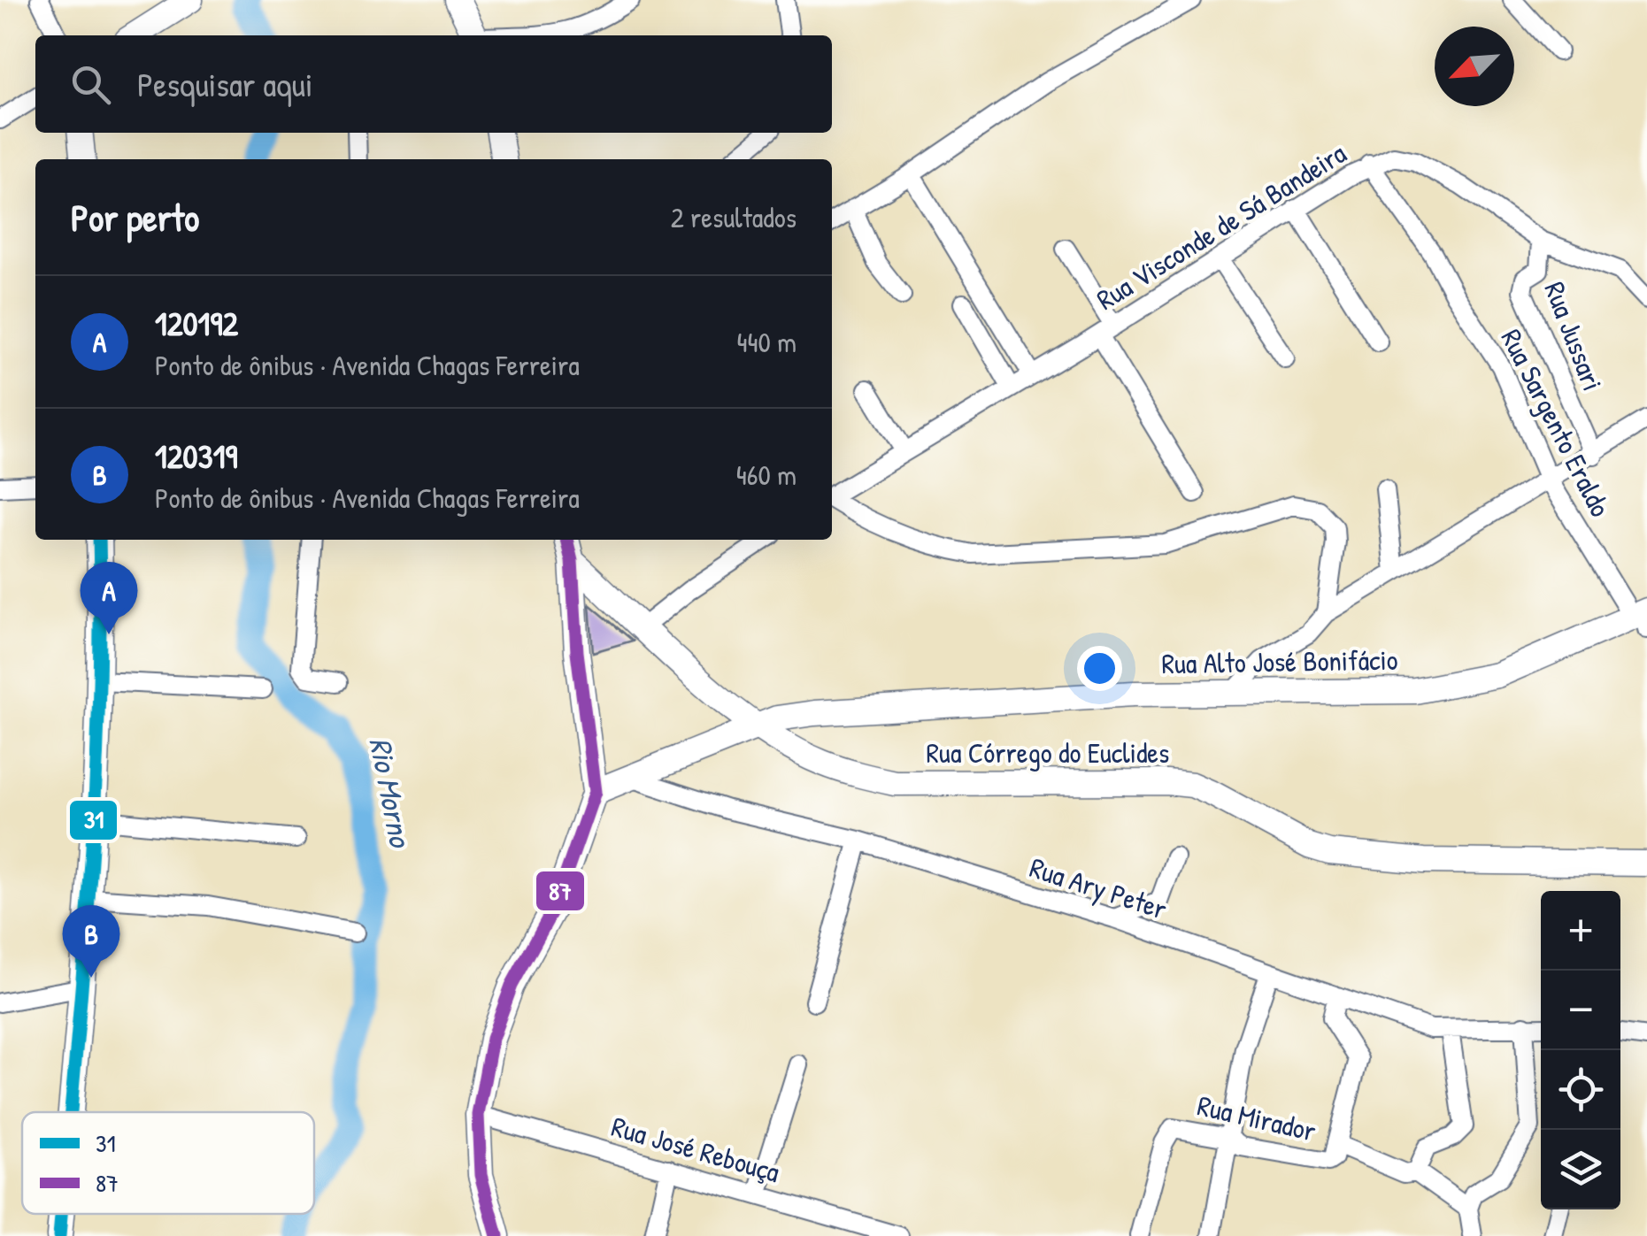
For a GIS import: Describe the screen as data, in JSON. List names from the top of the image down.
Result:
{
  "streets": {
    "main road": ["Rua Alto José Bonifácio", "Rua Córrego do Euclides"],
    "street": [
      "Rua Visconde de Sá Bandeira",
      "Rua Jussari",
      "Rua Sargento Eraldo",
      "Rua Ary Peter",
      "Rua Mirador",
      "Rua José Rebouça"
    ]
  },
  "crossings": [
    ["Rua Visconde de Sá Bandeira", "Rua Jussari"],
    ["Rua Visconde de Sá Bandeira", "Rua Sargento Eraldo"],
    ["Rua Sargento Eraldo", "Rua Alto José Bonifácio"],
    ["Rua Alto José Bonifácio", "Rua Córrego do Euclides"],
    ["Rua Alto José Bonifácio", "Rua Ary Peter"]
  ],
  "water": ["Rio Morno"],
  "lines": ["transit line 31", "transit line 87"],
  "legend": ["31", "87"],
  "north": "bottom left",
  "page": {
    "search": "Pesquisar aqui",
    "heading": ["Por perto", "2 resultados"],
    "list": [
      {
        "mark": "A",
        "name": "120192",
        "note": "Ponto de ônibus · Avenida Chagas Ferreira",
        "value": "440 m"
      },
      {
        "mark": "B",
        "name": "120319",
        "note": "Ponto de ônibus · Avenida Chagas Ferreira",
        "value": "460 m"
      }
    ],
    "pins": ["A", "B"],
    "map_buttons": ["+", "−"]
  }
}
